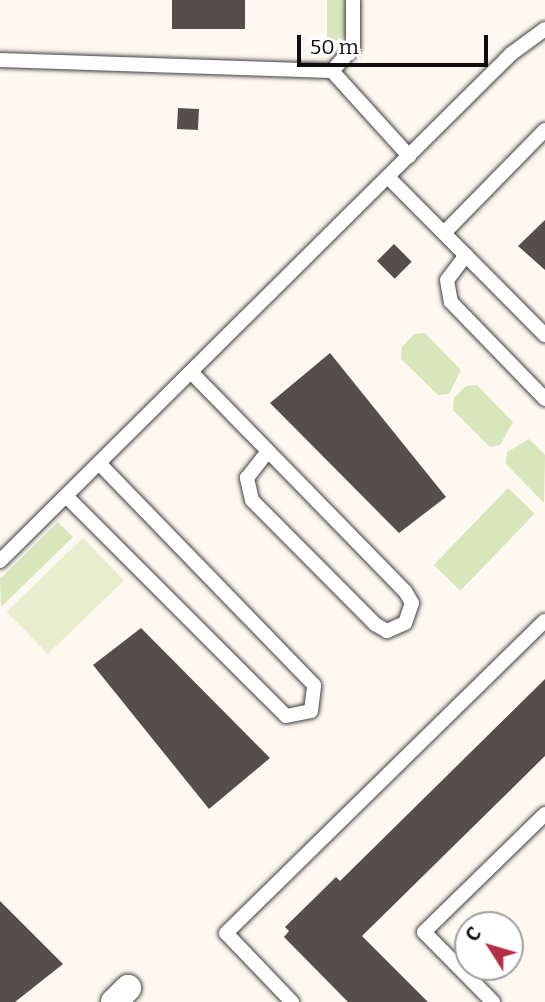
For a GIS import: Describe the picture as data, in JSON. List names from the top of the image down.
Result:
{
  "scale_bar": "50 m",
  "north": "top left"
}
